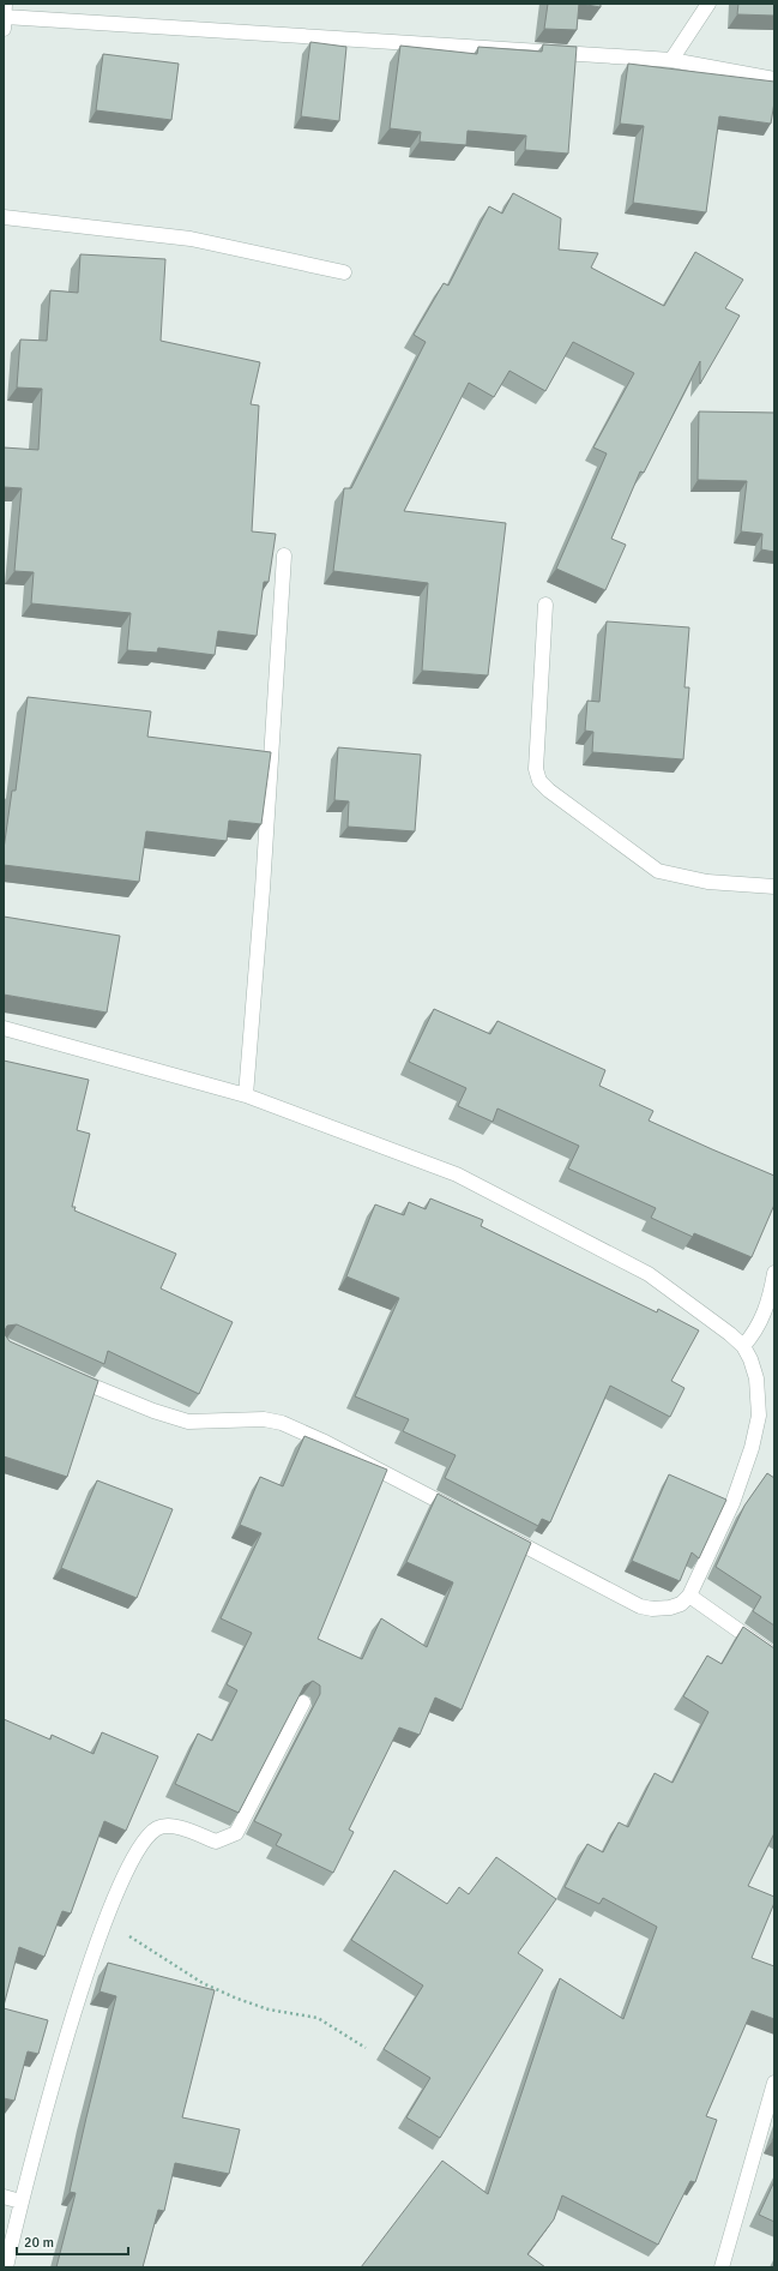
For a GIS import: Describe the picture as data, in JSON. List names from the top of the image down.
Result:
{
  "scale_bar": "20 m"
}
